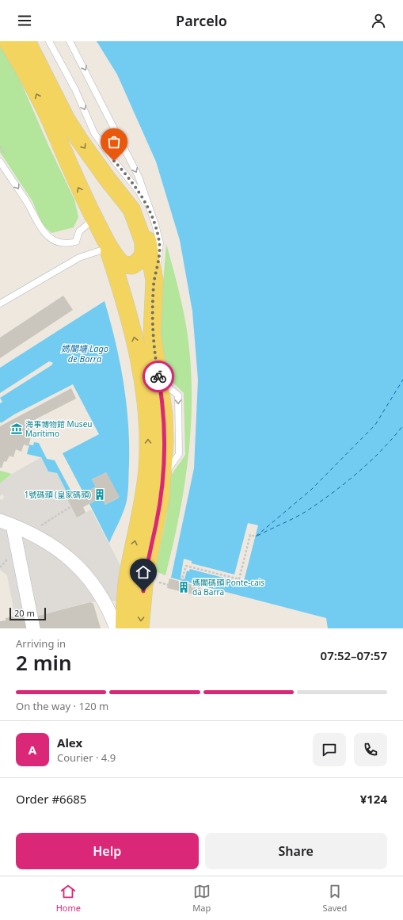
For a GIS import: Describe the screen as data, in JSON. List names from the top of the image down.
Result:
{
  "water": ["媽閣塘 Lago de Barra"],
  "places": {
    "museum": ["海事博物館 Museu Marítimo"],
    "building": ["1號碼頭 (皇家碼頭)", "媽閣碼頭 Ponte-cais da Barra"]
  },
  "scale_bar": "20 m",
  "page": {
    "header": "Parcelo",
    "scale": "20 m",
    "heading": ["2 min", "Arriving in", "07:52–07:57"],
    "panel": [
      "Alex",
      "Courier · 4.9",
      "Order #6685",
      "¥124"
    ],
    "bar": "On the way · 120 m",
    "round": "A",
    "buttons": ["Help", "Share"],
    "tabs": ["Home", "Map", "Saved"]
  }
}
